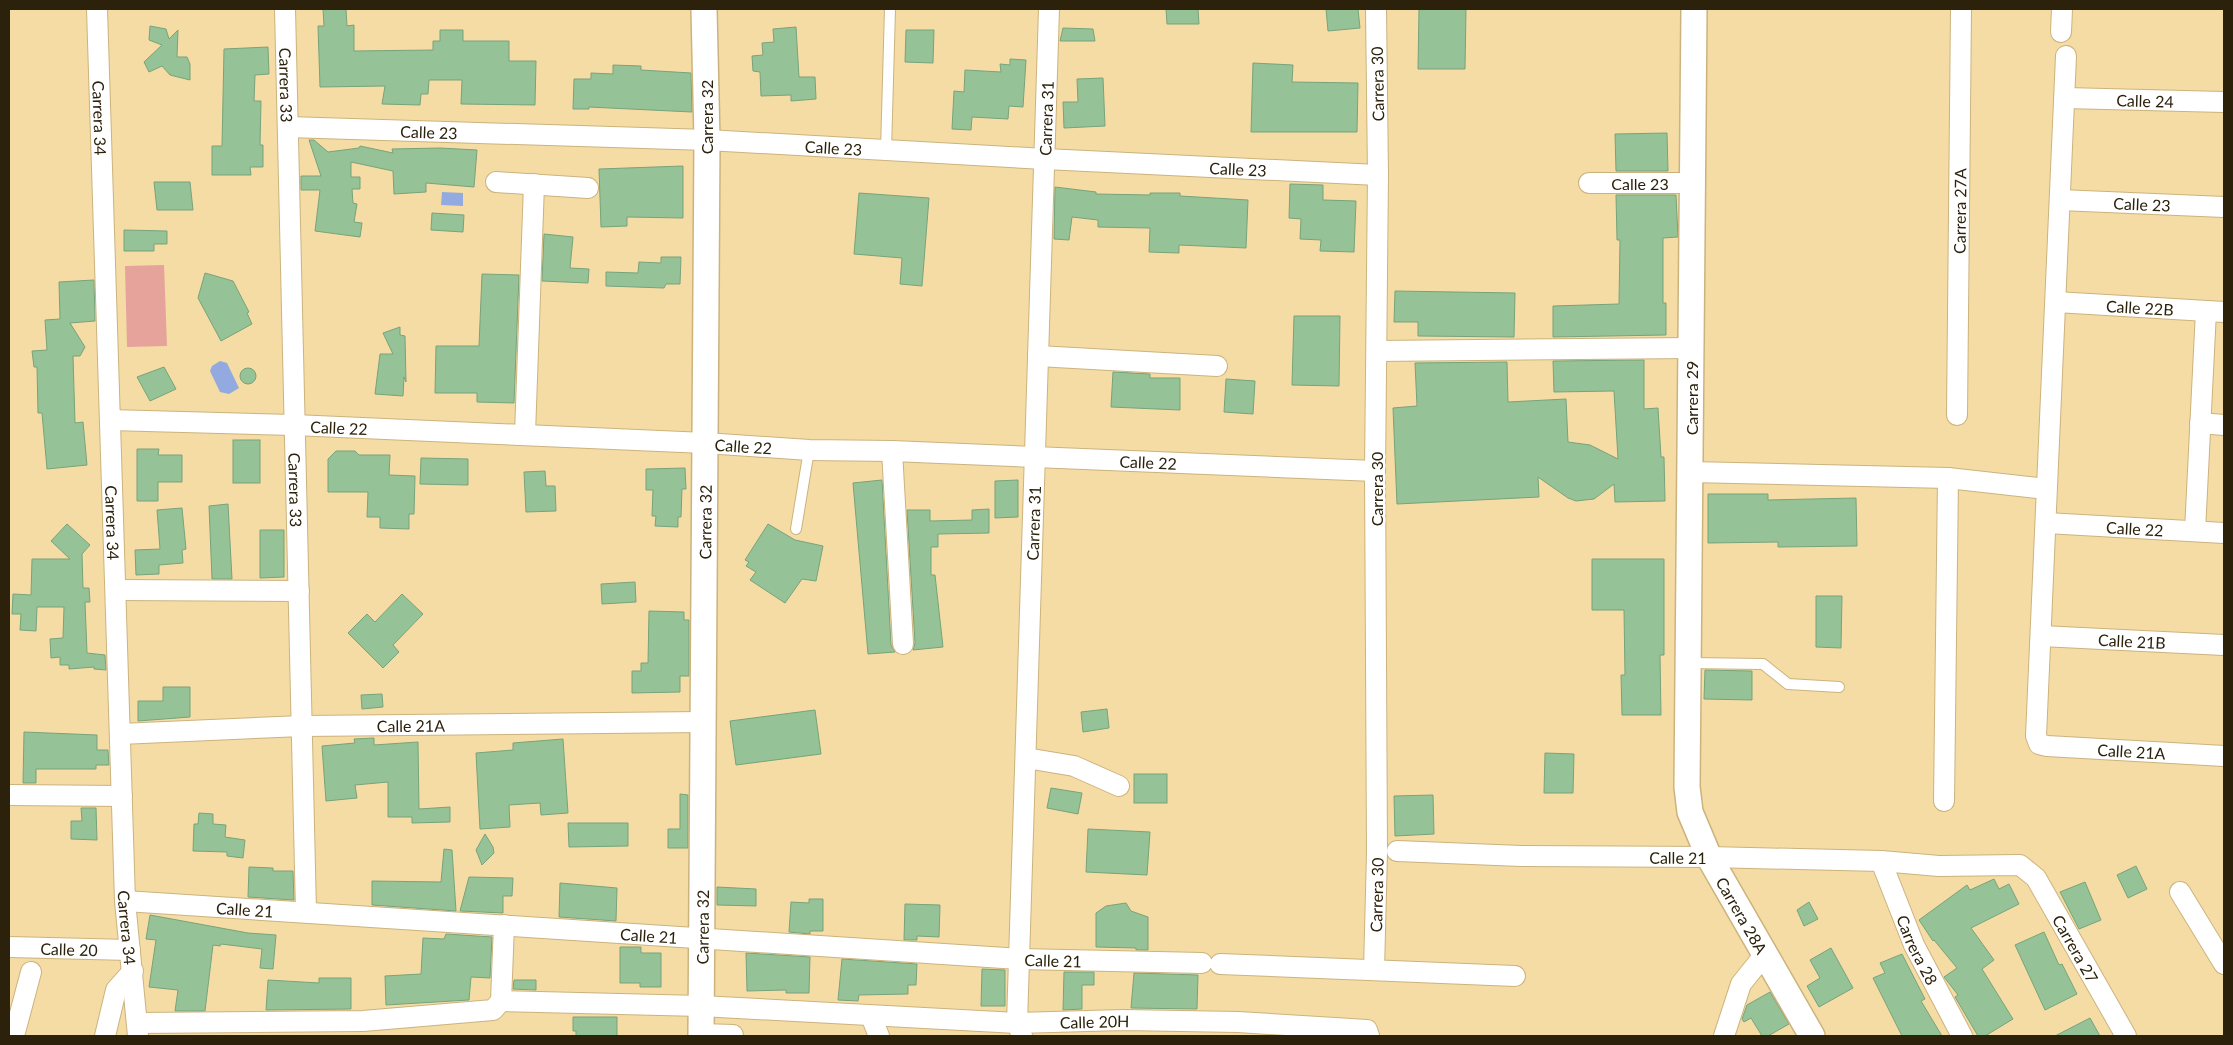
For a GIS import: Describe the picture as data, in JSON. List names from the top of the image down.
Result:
{
  "streets": {
    "street": [
      "Carrera 30",
      "Carrera 33",
      "Calle 24",
      "Carrera 32",
      "Carrera 34",
      "Carrera 31",
      "Calle 23",
      "Carrera 27A",
      "Calle 22B",
      "Carrera 29",
      "Calle 22",
      "Calle 21B",
      "Calle 21A",
      "Calle 21",
      "Carrera 28A",
      "Calle 20",
      "Carrera 27",
      "Carrera 28",
      "Calle 20H"
    ]
  },
  "crossings": [
    ["Carrera 30", "Calle 23"],
    ["Carrera 30", "Calle 22"],
    ["Carrera 30", "Calle 21"],
    ["Carrera 33", "Calle 23"],
    ["Carrera 33", "Calle 22"],
    ["Carrera 33", "Calle 21A"],
    ["Carrera 33", "Calle 21"],
    ["Carrera 32", "Calle 23"],
    ["Carrera 32", "Calle 22"],
    ["Carrera 32", "Calle 21A"],
    ["Carrera 32", "Calle 21"],
    ["Carrera 32", "Calle 20H"],
    ["Carrera 34", "Calle 22"],
    ["Carrera 34", "Calle 21A"],
    ["Carrera 34", "Calle 21"],
    ["Carrera 34", "Calle 20"],
    ["Carrera 31", "Calle 23"],
    ["Carrera 31", "Calle 22"],
    ["Carrera 31", "Calle 21"],
    ["Carrera 31", "Calle 20H"],
    ["Calle 23", "Carrera 29"],
    ["Carrera 29", "Carrera 28A"],
    ["Calle 21B", "Calle 21A"],
    ["Calle 21", "Carrera 28A"],
    ["Calle 21", "Carrera 27"],
    ["Calle 21", "Carrera 28"]
  ]
}
